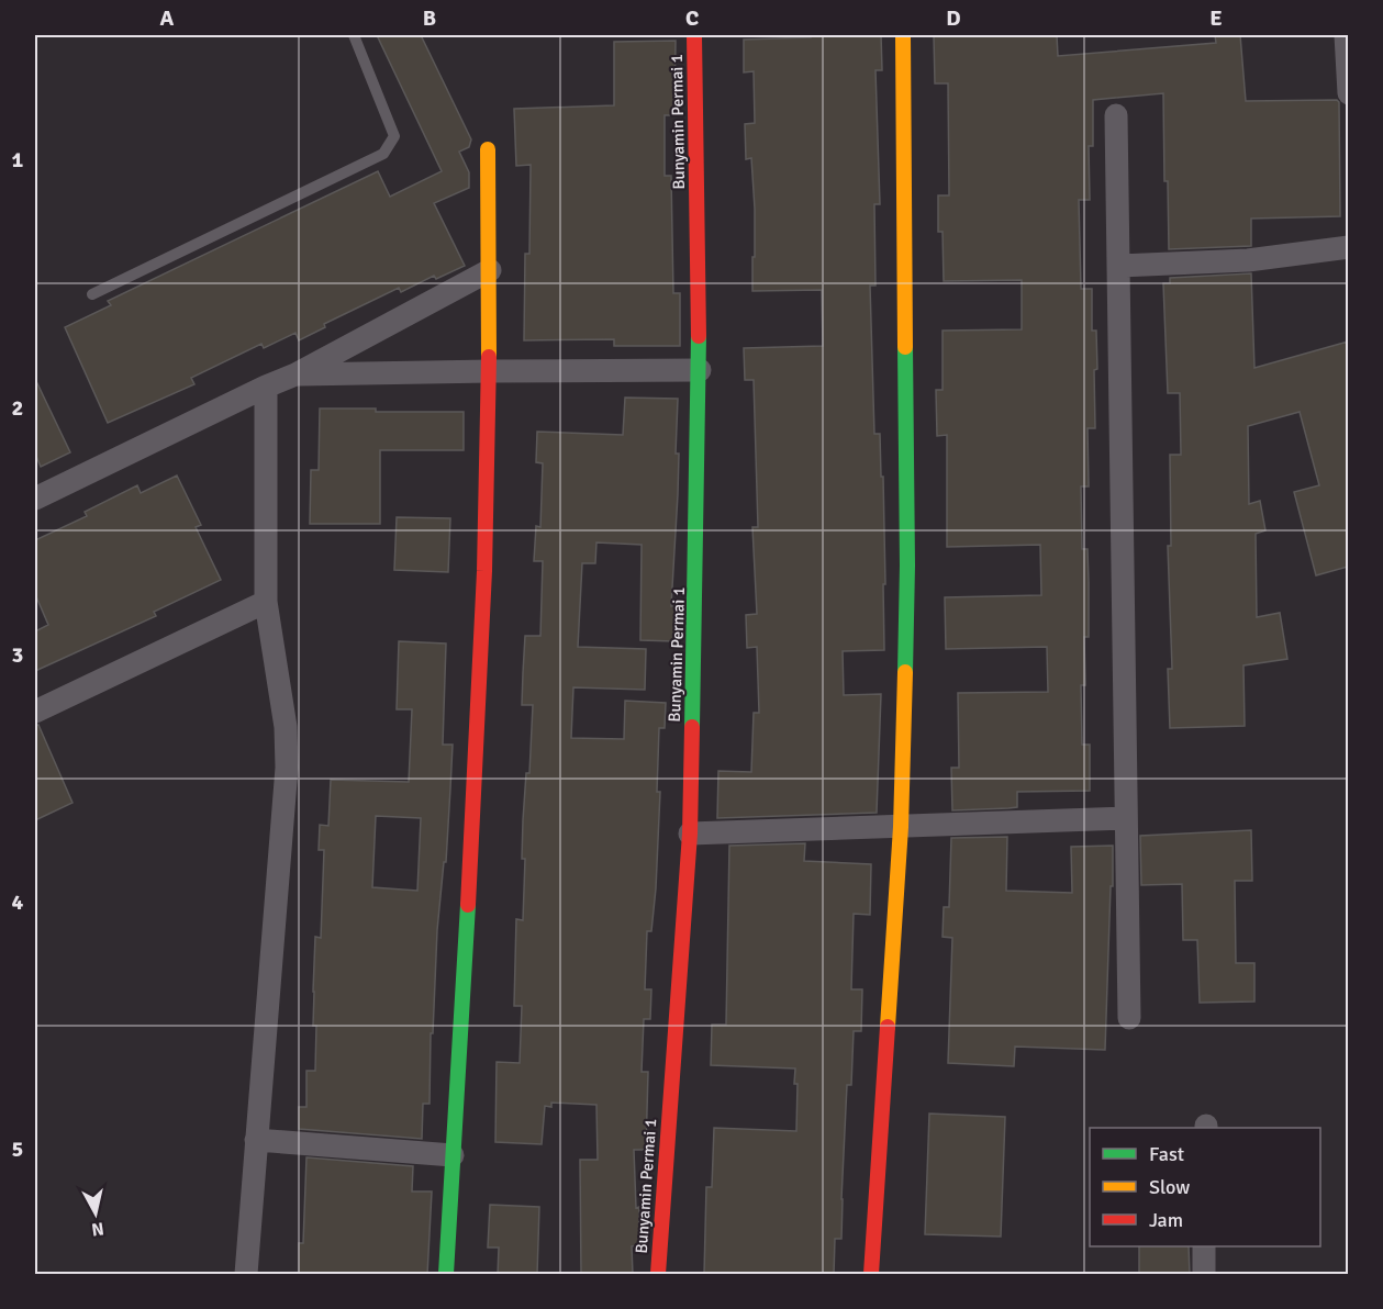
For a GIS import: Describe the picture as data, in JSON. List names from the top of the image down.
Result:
{
  "streets": {
    "street": ["Bunyamin Permai 1"]
  },
  "legend": ["Fast", "Slow", "Jam"],
  "north": "bottom",
  "grid": {
    "columns": [
      "A",
      "B",
      "C",
      "D",
      "E"
    ],
    "rows": [
      "1",
      "2",
      "3",
      "4",
      "5"
    ]
  }
}
